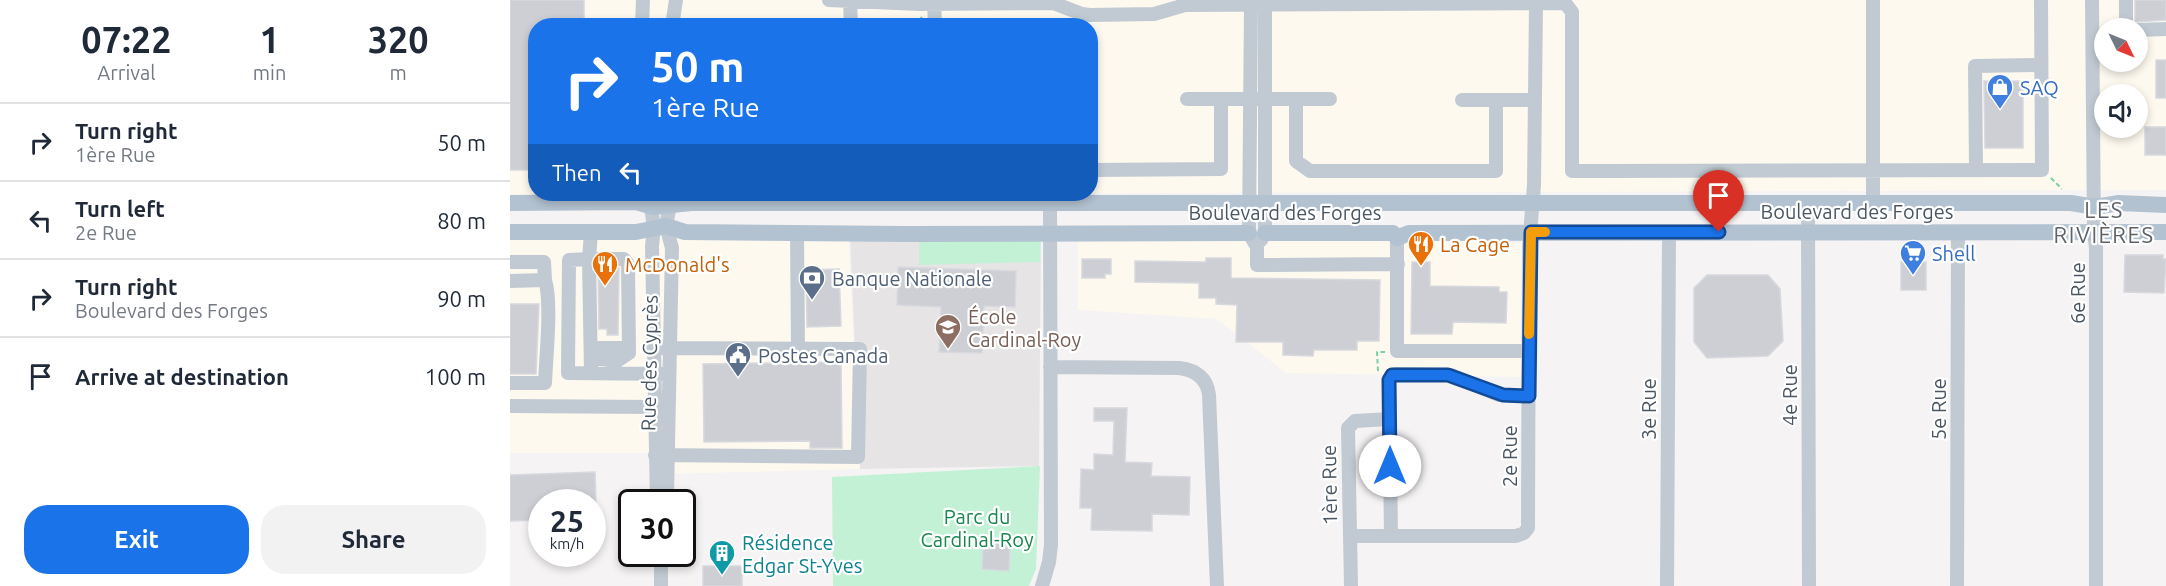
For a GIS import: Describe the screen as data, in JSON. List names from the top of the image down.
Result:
{
  "streets": {
    "main road": ["Boulevard des Forges"],
    "street": [
      "6e Rue",
      "Rue des Cyprès",
      "4e Rue",
      "3e Rue",
      "5e Rue",
      "2e Rue",
      "1ère Rue"
    ]
  },
  "crossings": [
    ["Boulevard des Forges", "6e Rue"],
    ["Boulevard des Forges", "Rue des Cyprès"],
    ["Boulevard des Forges", "4e Rue"],
    ["Boulevard des Forges", "3e Rue"],
    ["Boulevard des Forges", "5e Rue"],
    ["Boulevard des Forges", "2e Rue"],
    ["2e Rue", "1ère Rue"]
  ],
  "districts": ["LES RIVIÈRES"],
  "parks": ["Parc du Cardinal-Roy"],
  "places": {
    "shop": ["SAQ"],
    "restaurant": ["La Cage", "McDonald's"],
    "supermarket": ["Shell"],
    "bank": ["Banque Nationale"],
    "school or university": ["École Cardinal-Roy"],
    "public building": ["Postes Canada"],
    "building": ["Résidence Edgar St-Yves"]
  },
  "north": "bottom right",
  "page": {
    "eta": [
      "07:22",
      "Arrival",
      "1",
      "min",
      "320",
      "m"
    ],
    "turn": ["50 m", "1ère Rue"],
    "list": [
      {
        "name": "Turn right",
        "note": "1ère Rue",
        "value": "50 m"
      },
      {
        "name": "Turn left",
        "note": "2e Rue",
        "value": "80 m"
      },
      {
        "name": "Turn right",
        "note": "Boulevard des Forges",
        "value": "90 m"
      },
      {
        "name": "Arrive at destination",
        "value": "100 m"
      }
    ],
    "then": "Then",
    "speed": "25 km/h",
    "limit": "30",
    "buttons": ["Exit", "Share"]
  }
}
